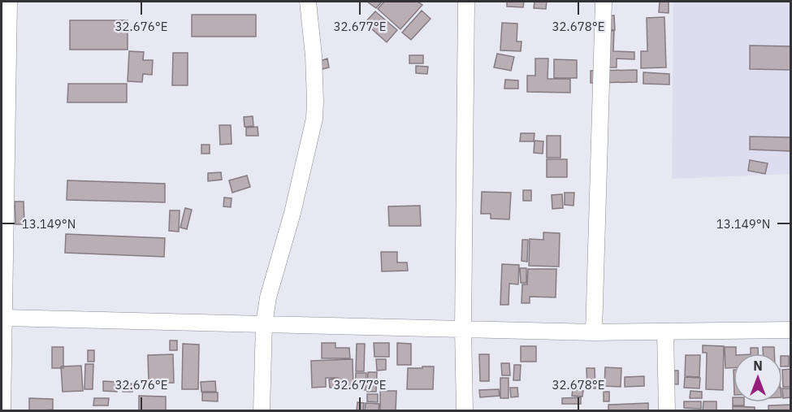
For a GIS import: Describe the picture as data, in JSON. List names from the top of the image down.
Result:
{
  "north": "top",
  "coordinates": [
    "32.676°E",
    "32.677°E",
    "32.678°E",
    "13.149°N"
  ]
}
